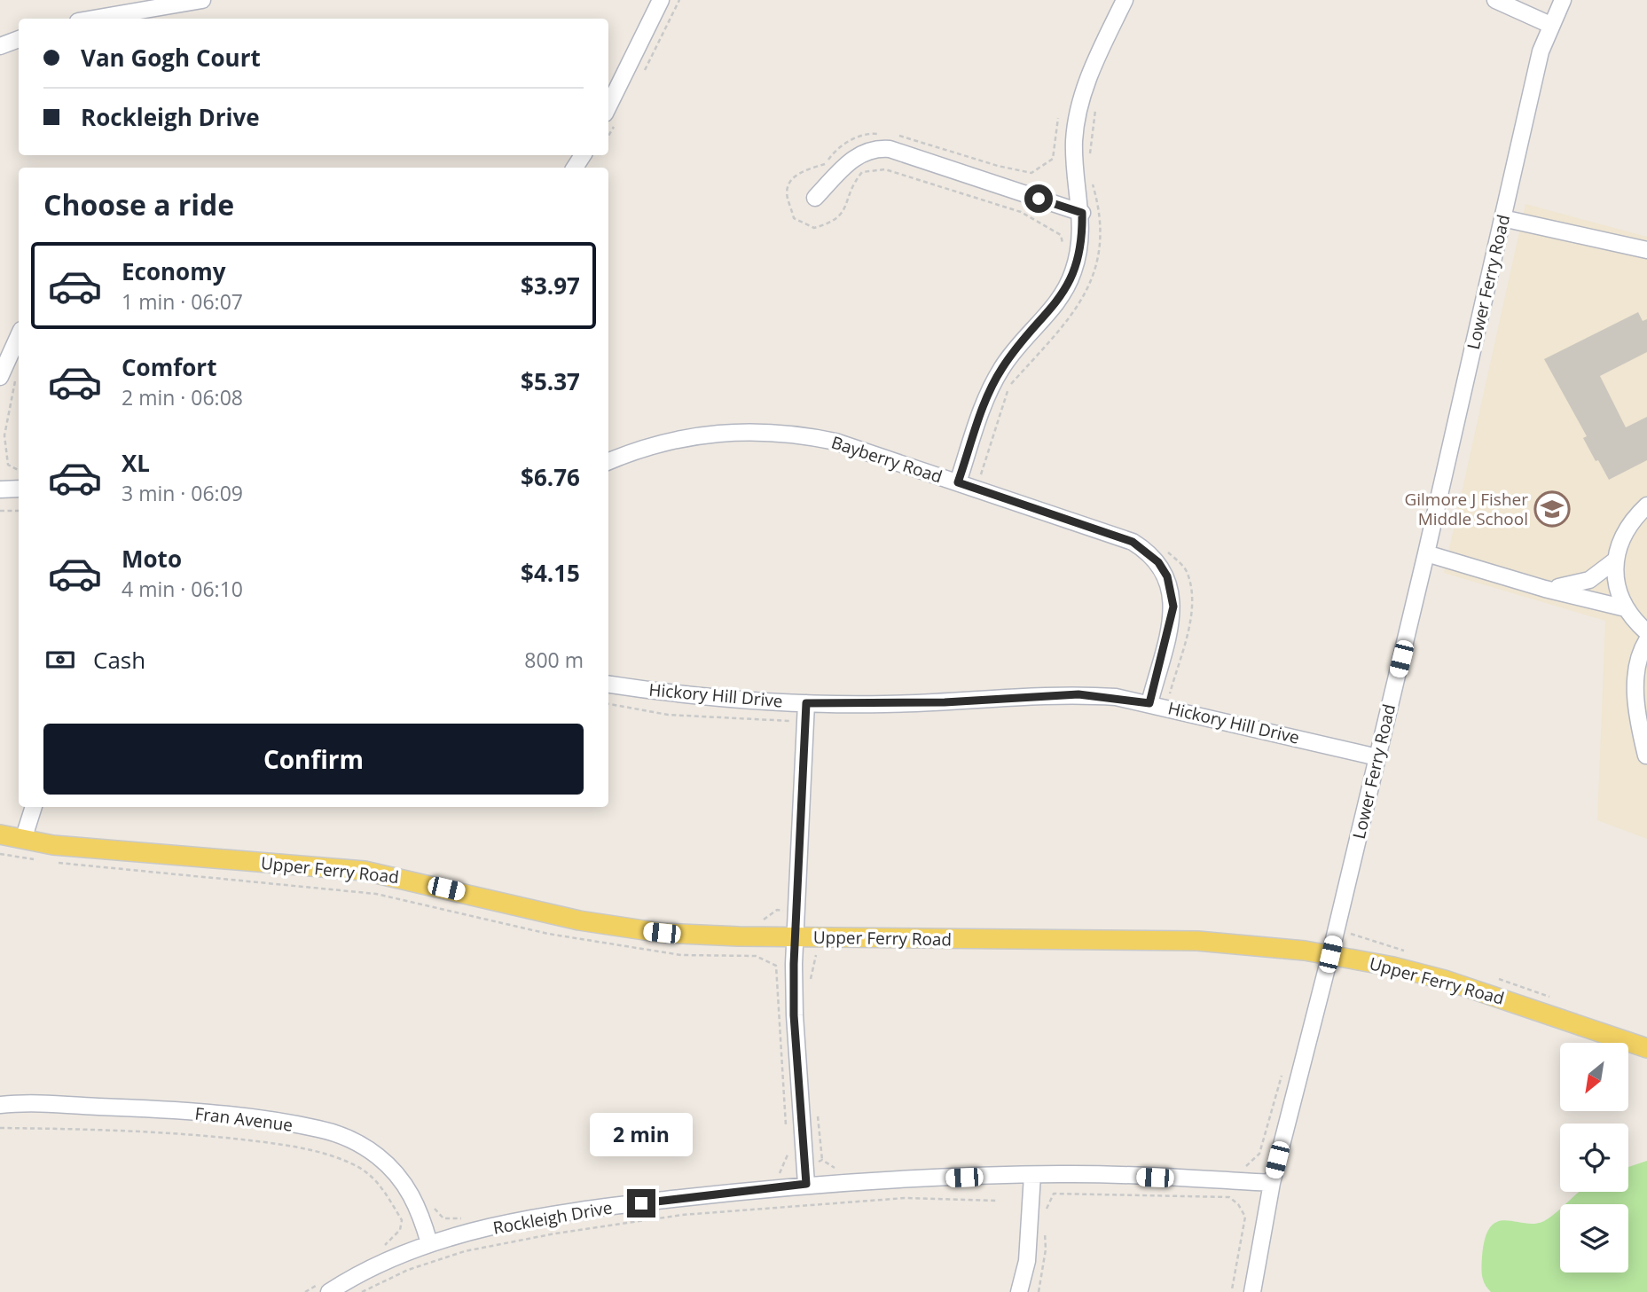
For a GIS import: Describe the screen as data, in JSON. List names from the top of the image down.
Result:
{
  "streets": {
    "main road": ["Upper Ferry Road"],
    "street": [
      "Lower Ferry Road",
      "Bayberry Road",
      "Hickory Hill Drive",
      "Fran Avenue",
      "Rockleigh Drive"
    ]
  },
  "crossings": [
    ["Lower Ferry Road", "Hickory Hill Drive"],
    ["Lower Ferry Road", "Upper Ferry Road"],
    ["Lower Ferry Road", "Rockleigh Drive"],
    ["Bayberry Road", "Hickory Hill Drive"],
    ["Fran Avenue", "Rockleigh Drive"]
  ],
  "places": {
    "school or university": ["Gilmore J Fisher Middle School"]
  },
  "north": "bottom left",
  "page": {
    "banner": ["Van Gogh Court", "Rockleigh Drive"],
    "heading": "Choose a ride",
    "list": [
      {
        "name": "Economy",
        "note": "1 min · 06:07",
        "value": "$3.97"
      },
      {
        "name": "Comfort",
        "note": "2 min · 06:08",
        "value": "$5.37"
      },
      {
        "name": "XL",
        "note": "3 min · 06:09",
        "value": "$6.76"
      },
      {
        "name": "Moto",
        "note": "4 min · 06:10",
        "value": "$4.15"
      }
    ],
    "pay": ["Cash", "800 m"],
    "buttons": "Confirm",
    "bubble": "2 min"
  }
}
